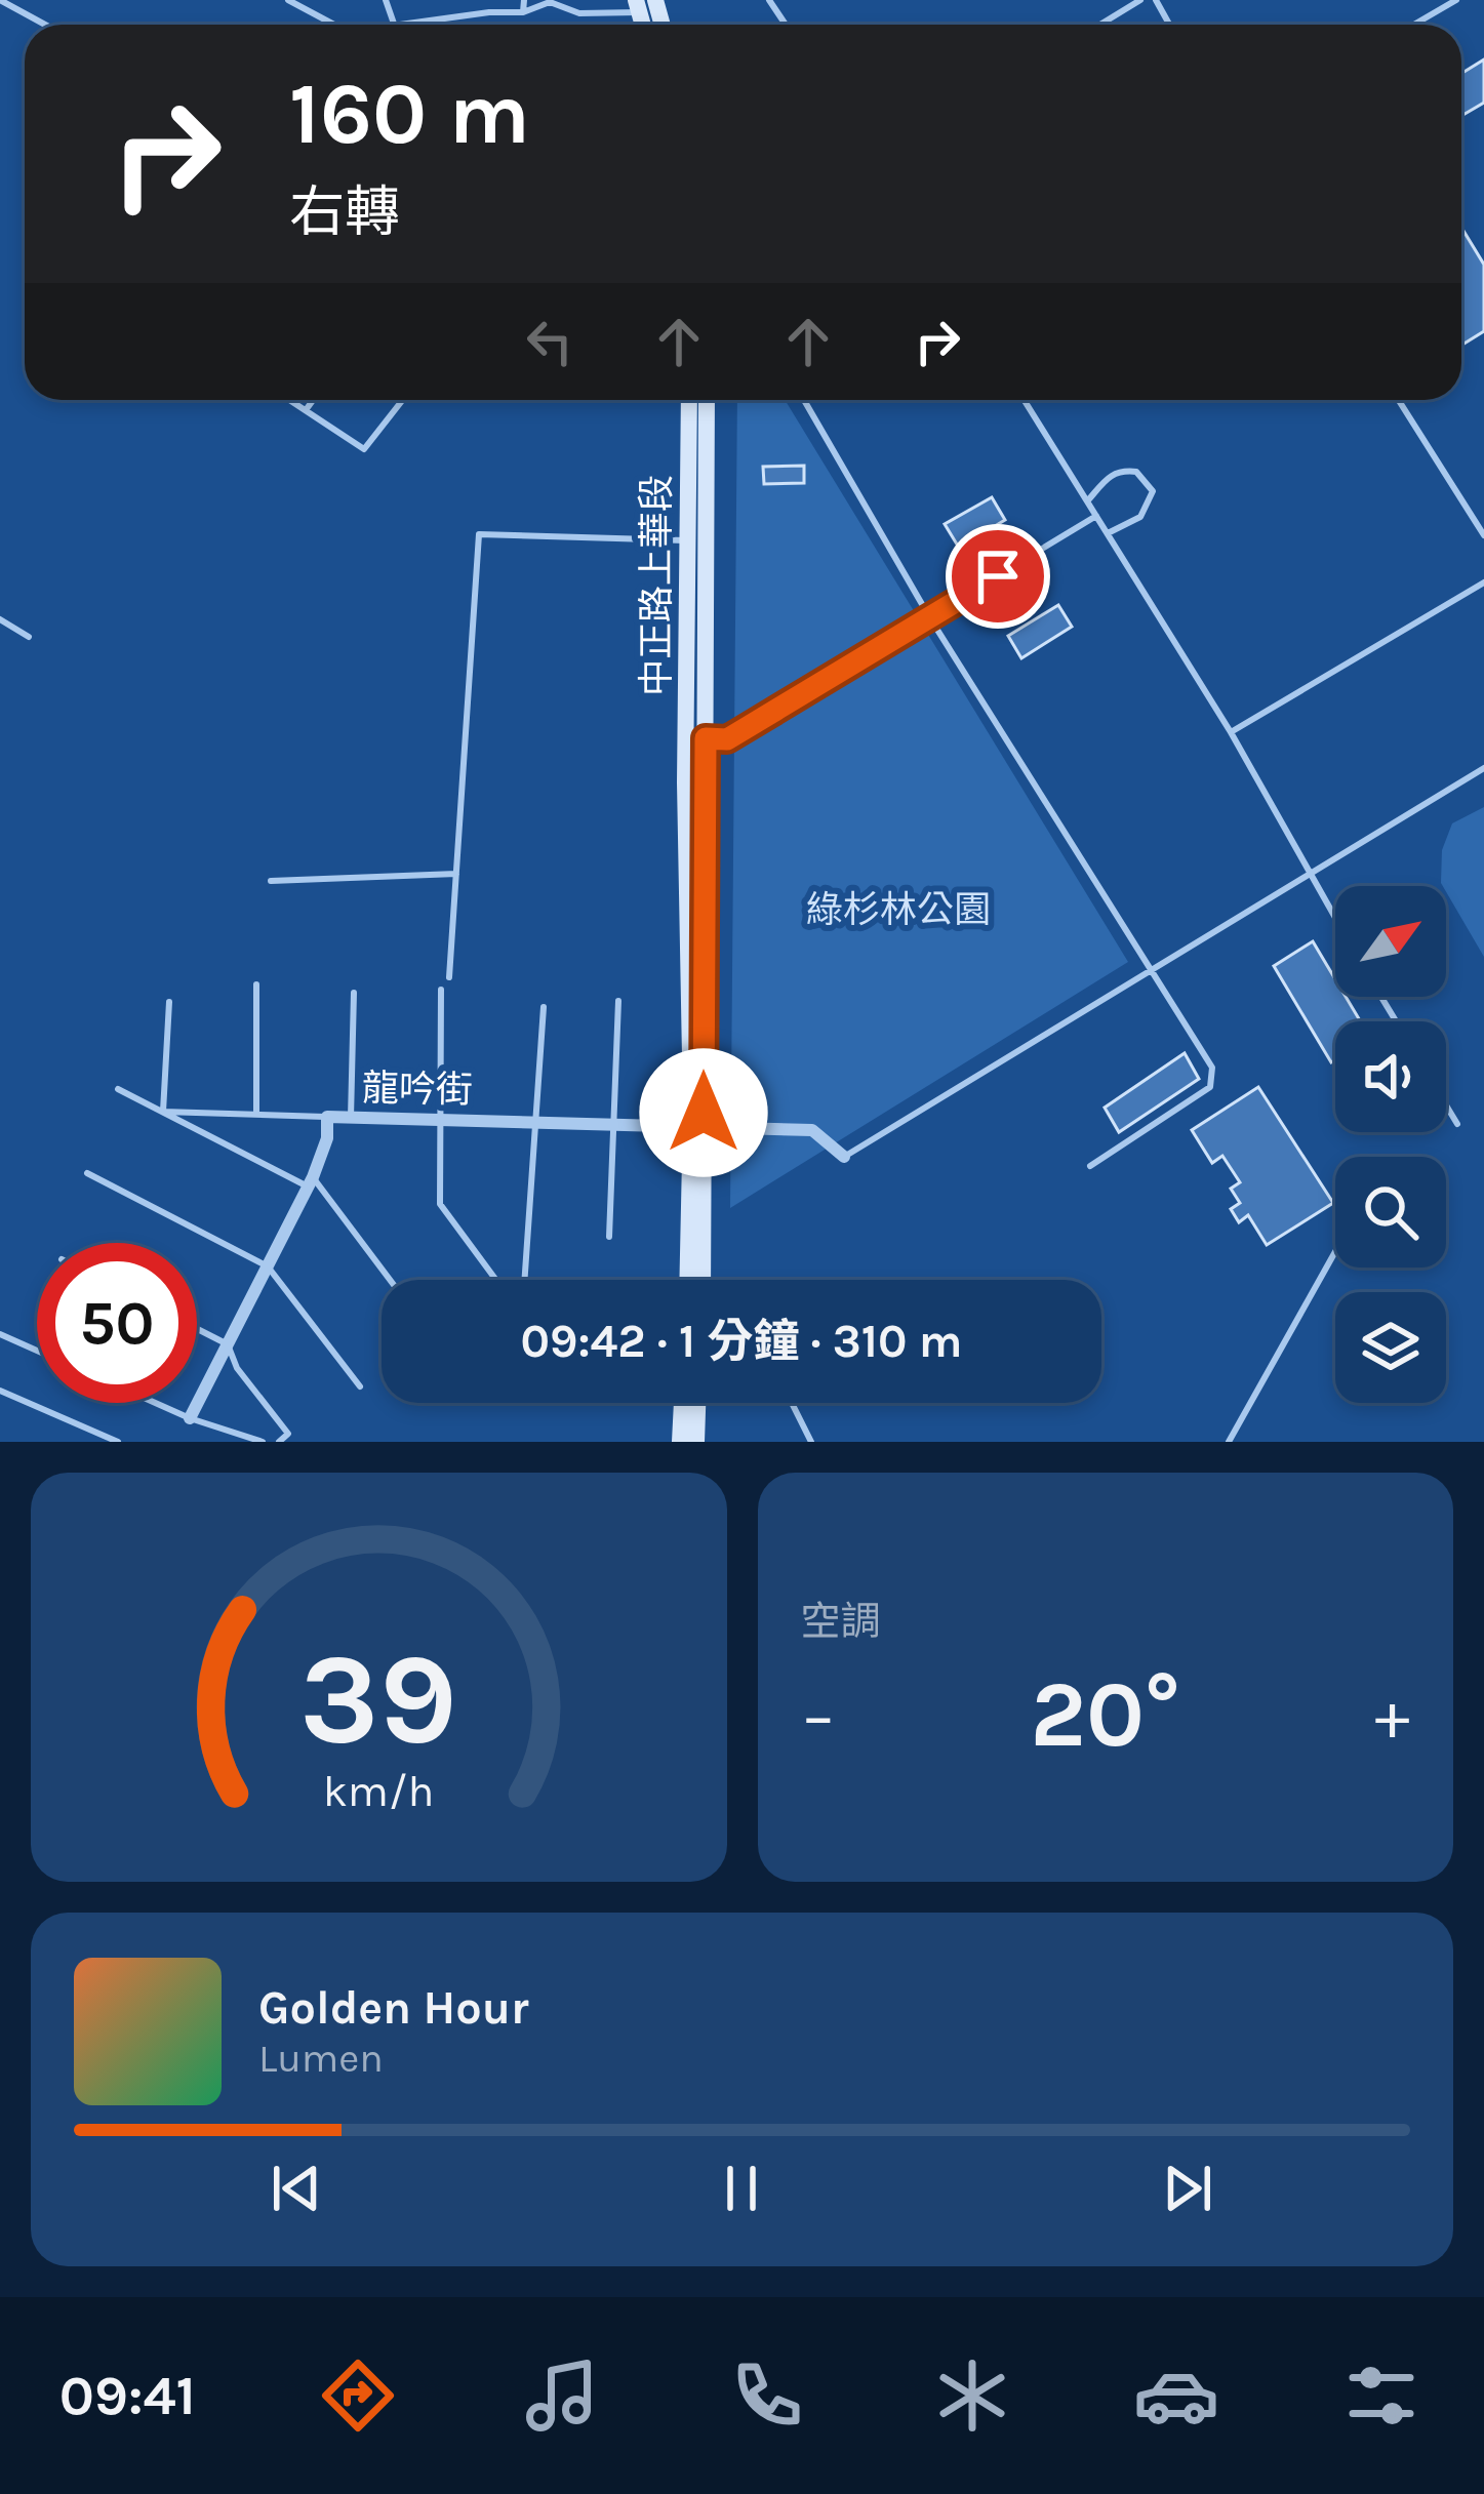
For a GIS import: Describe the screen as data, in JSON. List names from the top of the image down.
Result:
{
  "streets": {
    "main road": ["中正路上華段"],
    "street": ["龍吟街"]
  },
  "crossings": [
    ["中正路上華段", "龍吟街"]
  ],
  "parks": ["綠杉林公園"],
  "north": "top right",
  "page": {
    "turn": ["160 m", "右轉"],
    "limit": "50",
    "trip": "09:42 · 1 分鐘 · 310 m",
    "tile": "空調",
    "heat": ["−", "20°", "+"],
    "song": ["Golden Hour", "Lumen"],
    "tabs": "09:41",
    "gauge": ["39", "km/h"]
  }
}
